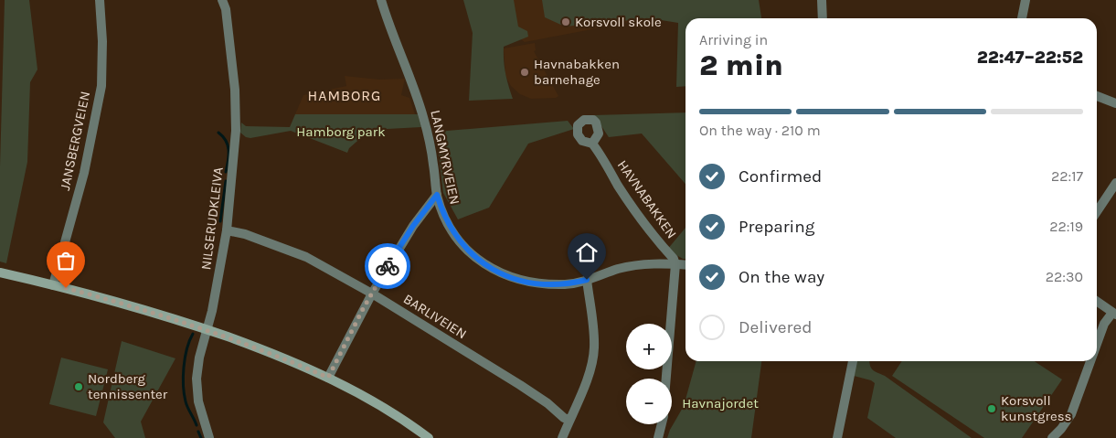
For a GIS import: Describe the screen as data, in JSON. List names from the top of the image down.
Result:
{
  "streets": {
    "street": [
      "JANSBERGVEIEN",
      "LANGMYRVEIEN",
      "HAVNABAKKEN",
      "NILSERUDKLEIVA",
      "BARLIVEIEN"
    ]
  },
  "crossings": [
    ["LANGMYRVEIEN", "HAVNABAKKEN"],
    ["NILSERUDKLEIVA", "BARLIVEIEN"]
  ],
  "districts": ["HAMBORG"],
  "parks": ["Hamborg park", "Havnajordet"],
  "places": [
    "Korsvoll skole",
    "Havnabakken barnehage",
    "Nordberg tennissenter",
    "Korsvoll kunstgress"
  ],
  "page": {
    "heading": ["2 min", "Arriving in", "22:47–22:52"],
    "bar": "On the way · 210 m",
    "list": [
      ["Confirmed", "22:17"],
      ["Preparing", "22:19"],
      ["On the way", "22:30"],
      "Delivered"
    ],
    "map_buttons": ["+", "−"]
  }
}
